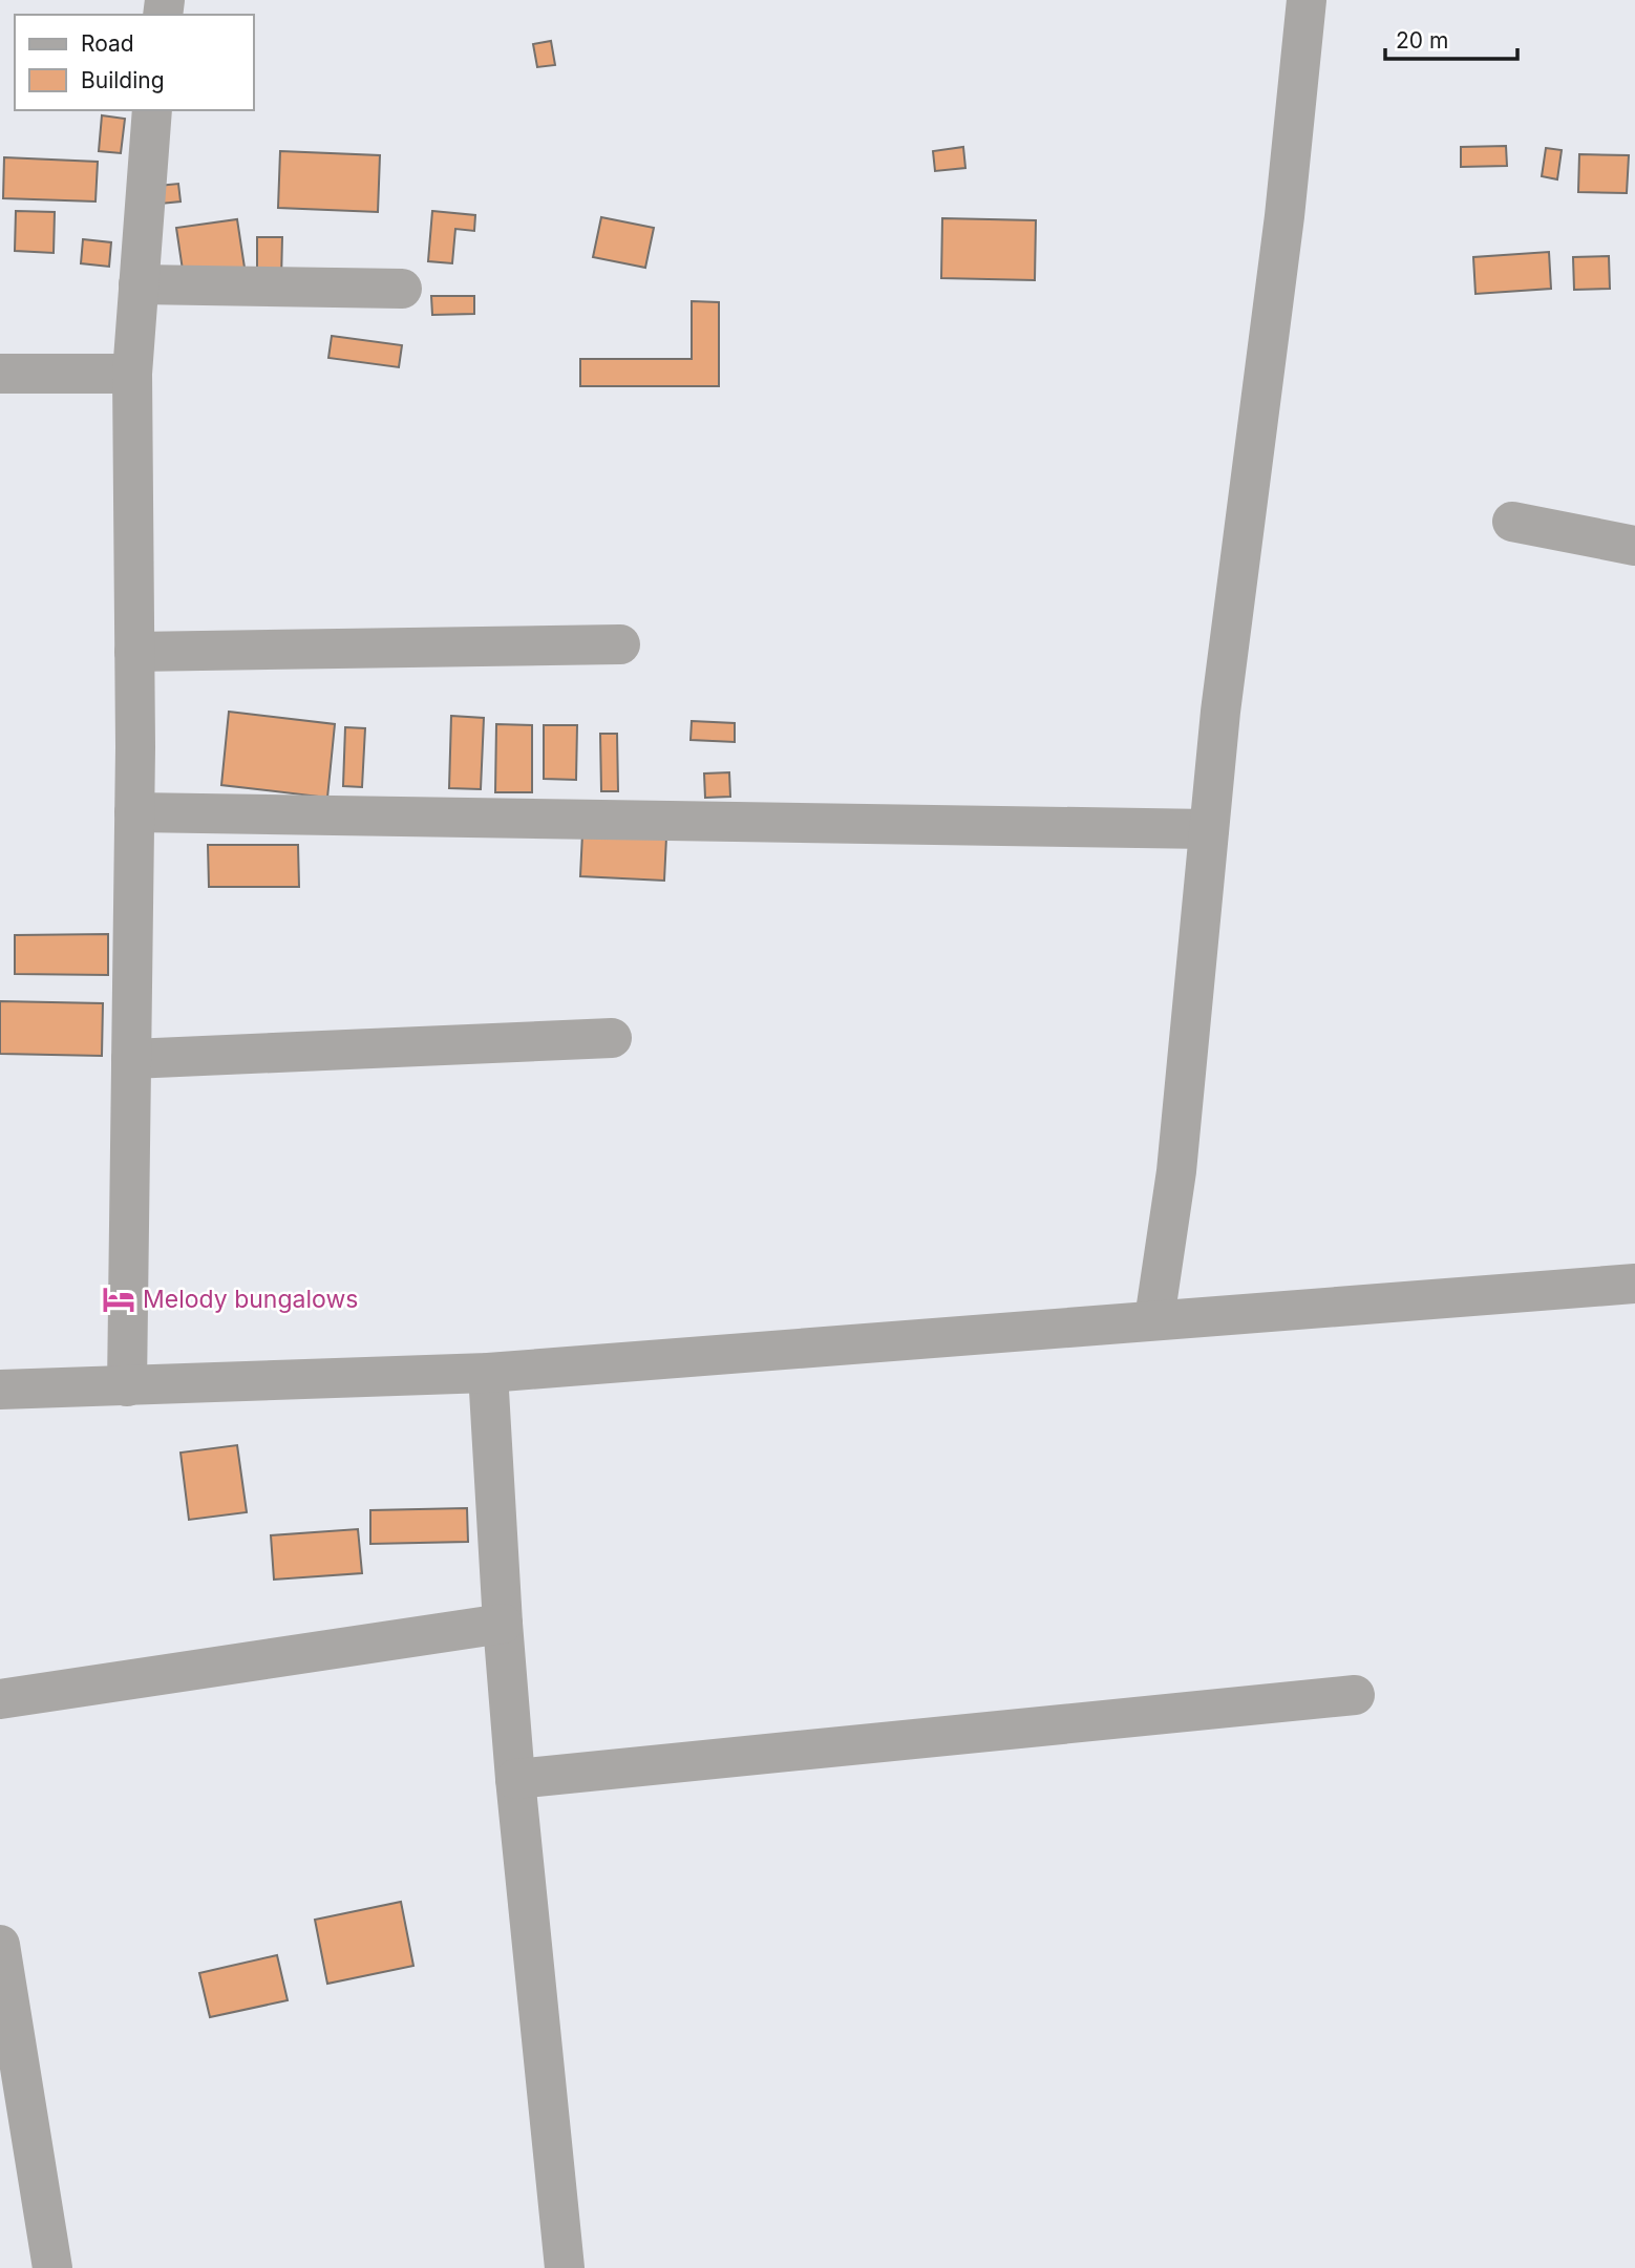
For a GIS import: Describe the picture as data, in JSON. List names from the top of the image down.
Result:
{
  "places": {
    "hotel": ["Melody bungalows"]
  },
  "legend": ["Road", "Building"],
  "scale_bar": "20 m"
}
